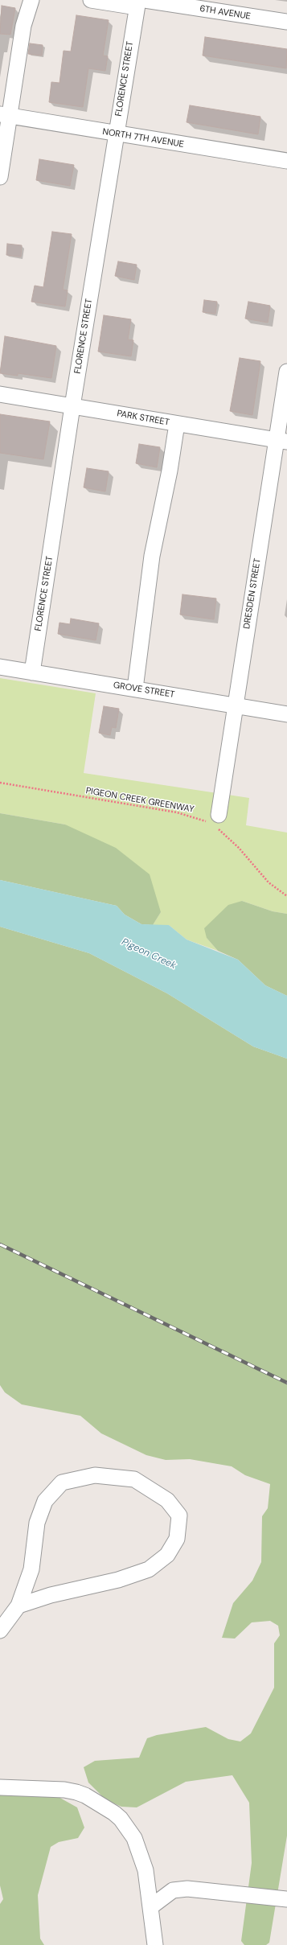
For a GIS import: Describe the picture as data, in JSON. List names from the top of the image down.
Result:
{
  "streets": {
    "street": [
      "6TH AVENUE",
      "FLORENCE STREET",
      "NORTH 7TH AVENUE",
      "PARK STREET",
      "DRESDEN STREET",
      "GROVE STREET"
    ],
    "path": ["PIGEON CREEK GREENWAY"]
  },
  "crossings": [
    ["6TH AVENUE", "FLORENCE STREET"],
    ["FLORENCE STREET", "NORTH 7TH AVENUE"],
    ["FLORENCE STREET", "PARK STREET"],
    ["FLORENCE STREET", "GROVE STREET"],
    ["PARK STREET", "DRESDEN STREET"],
    ["DRESDEN STREET", "GROVE STREET"],
    ["DRESDEN STREET", "PIGEON CREEK GREENWAY"]
  ],
  "water": ["Pigeon Creek"]
}
